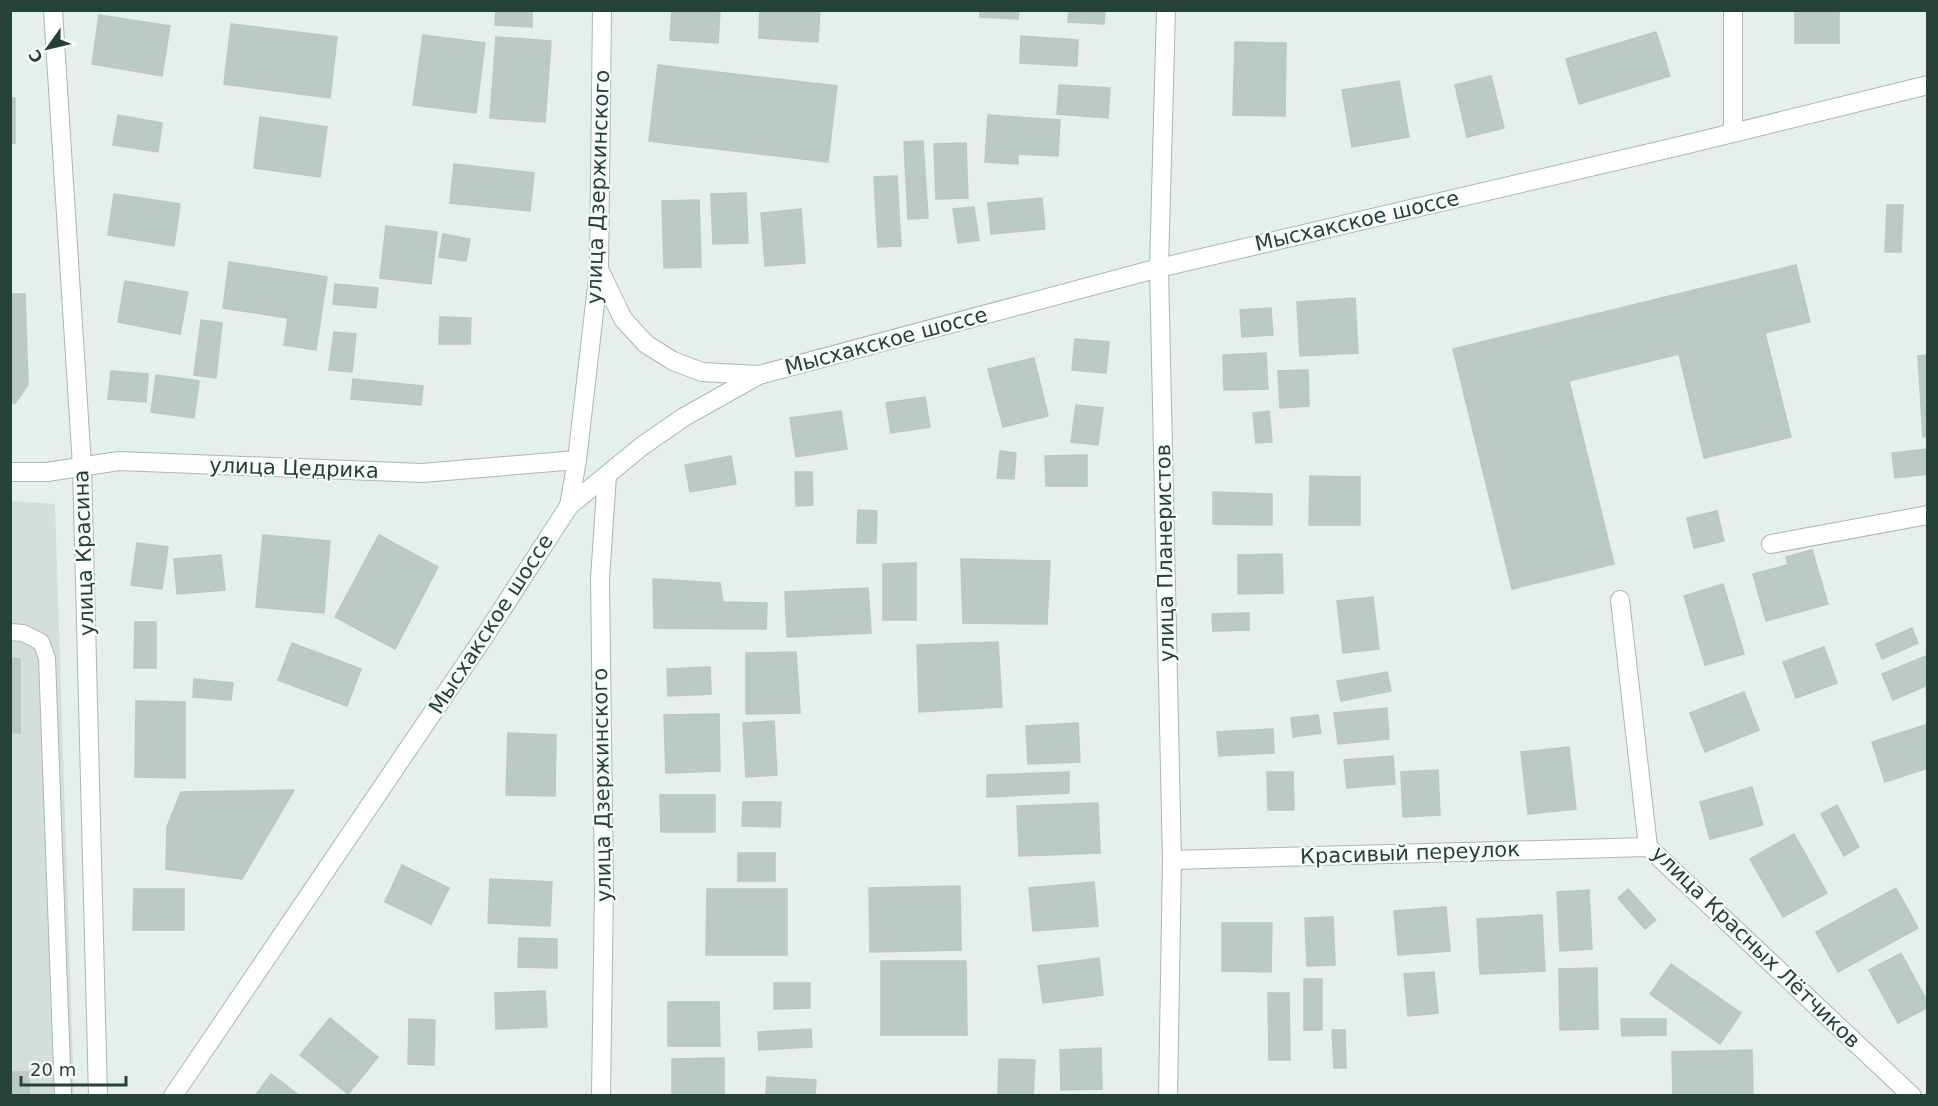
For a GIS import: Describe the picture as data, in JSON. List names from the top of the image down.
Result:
{
  "streets": {
    "street": [
      "улица Дзержинского",
      "Мысхакское шоссе",
      "улица Цедрика",
      "улица Красина",
      "улица Планеристов",
      "Красивый переулок",
      "улица Красных Лётчиков"
    ]
  },
  "crossings": [
    ["улица Дзержинского", "Мысхакское шоссе"],
    ["улица Дзержинского", "улица Цедрика"],
    ["Мысхакское шоссе", "улица Планеристов"],
    ["улица Цедрика", "улица Красина"],
    ["улица Планеристов", "Красивый переулок"],
    ["Красивый переулок", "улица Красных Лётчиков"]
  ],
  "scale_bar": "20 m",
  "north": "bottom left"
}
